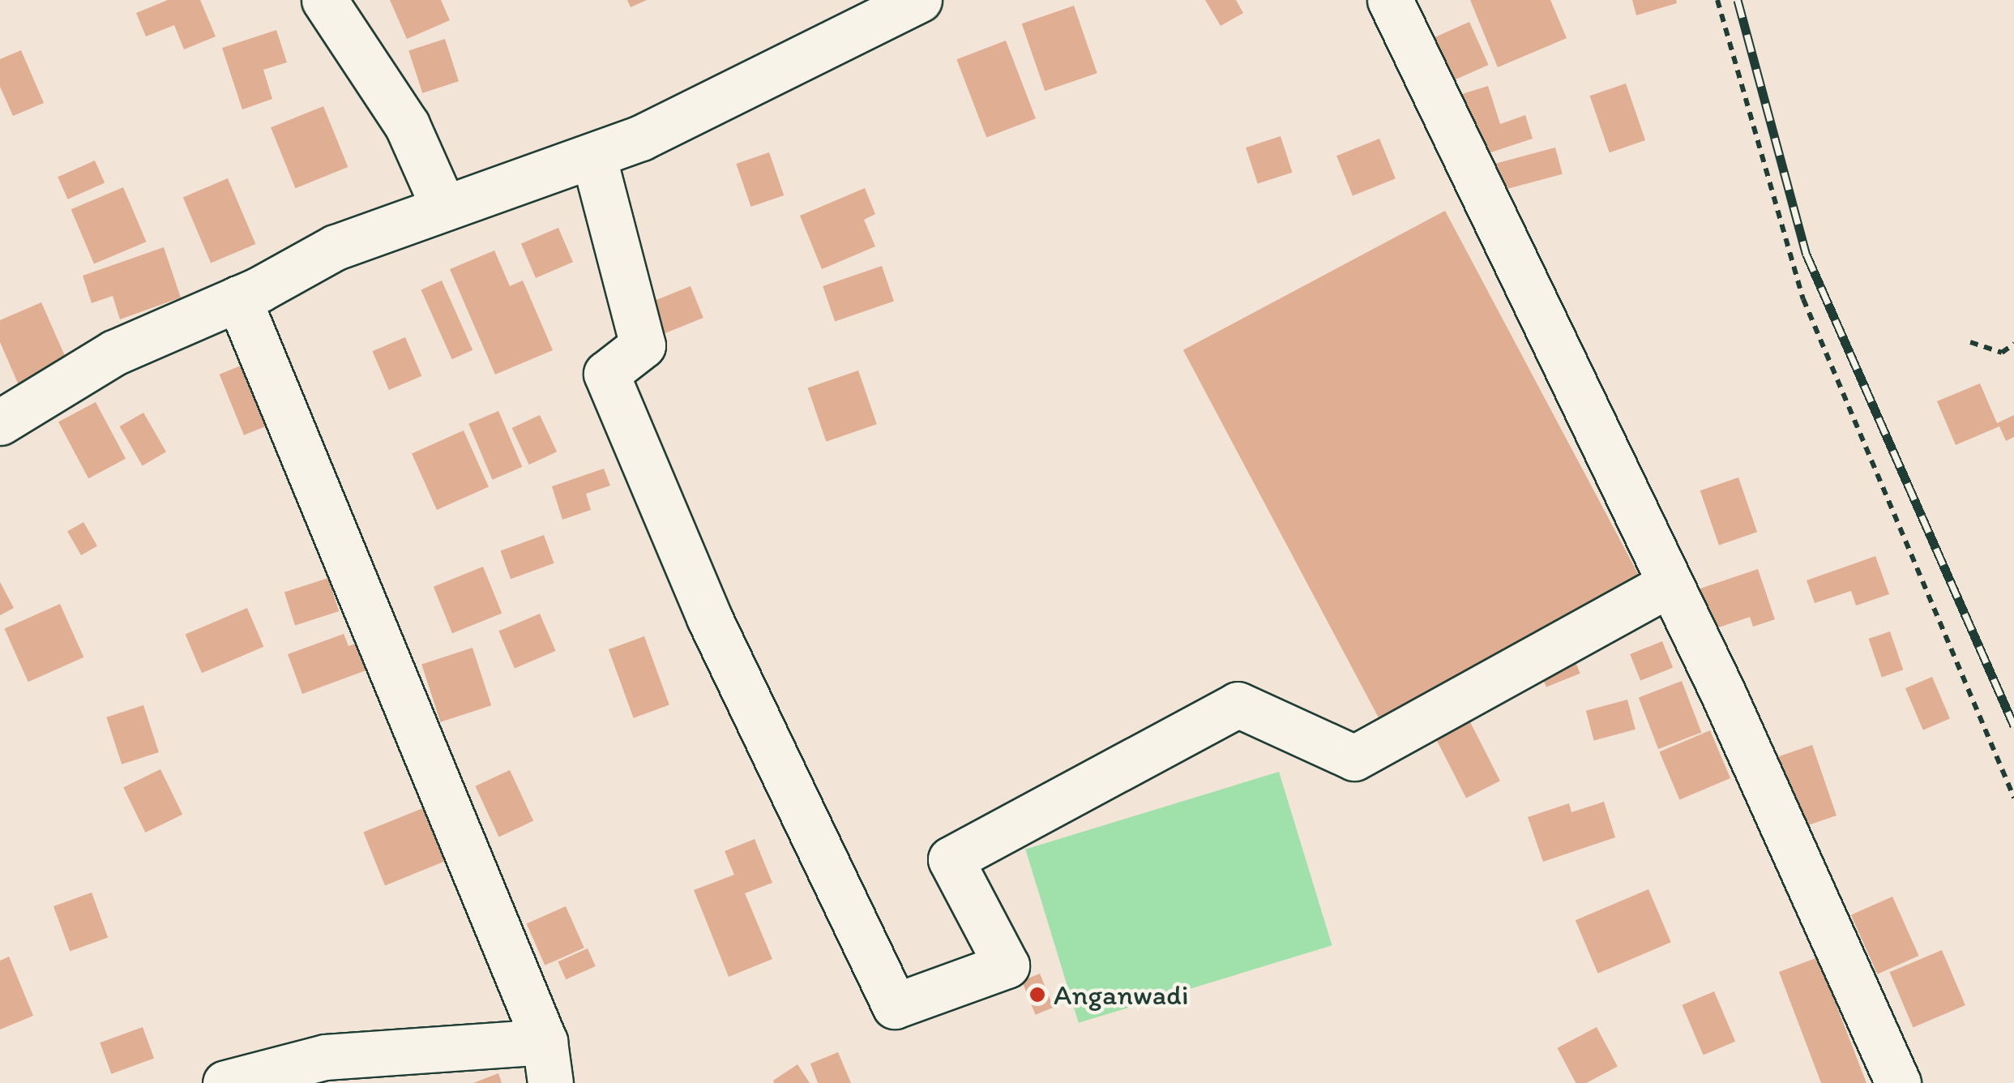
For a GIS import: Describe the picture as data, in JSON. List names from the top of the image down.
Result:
{
  "places": ["Anganwadi"]
}
